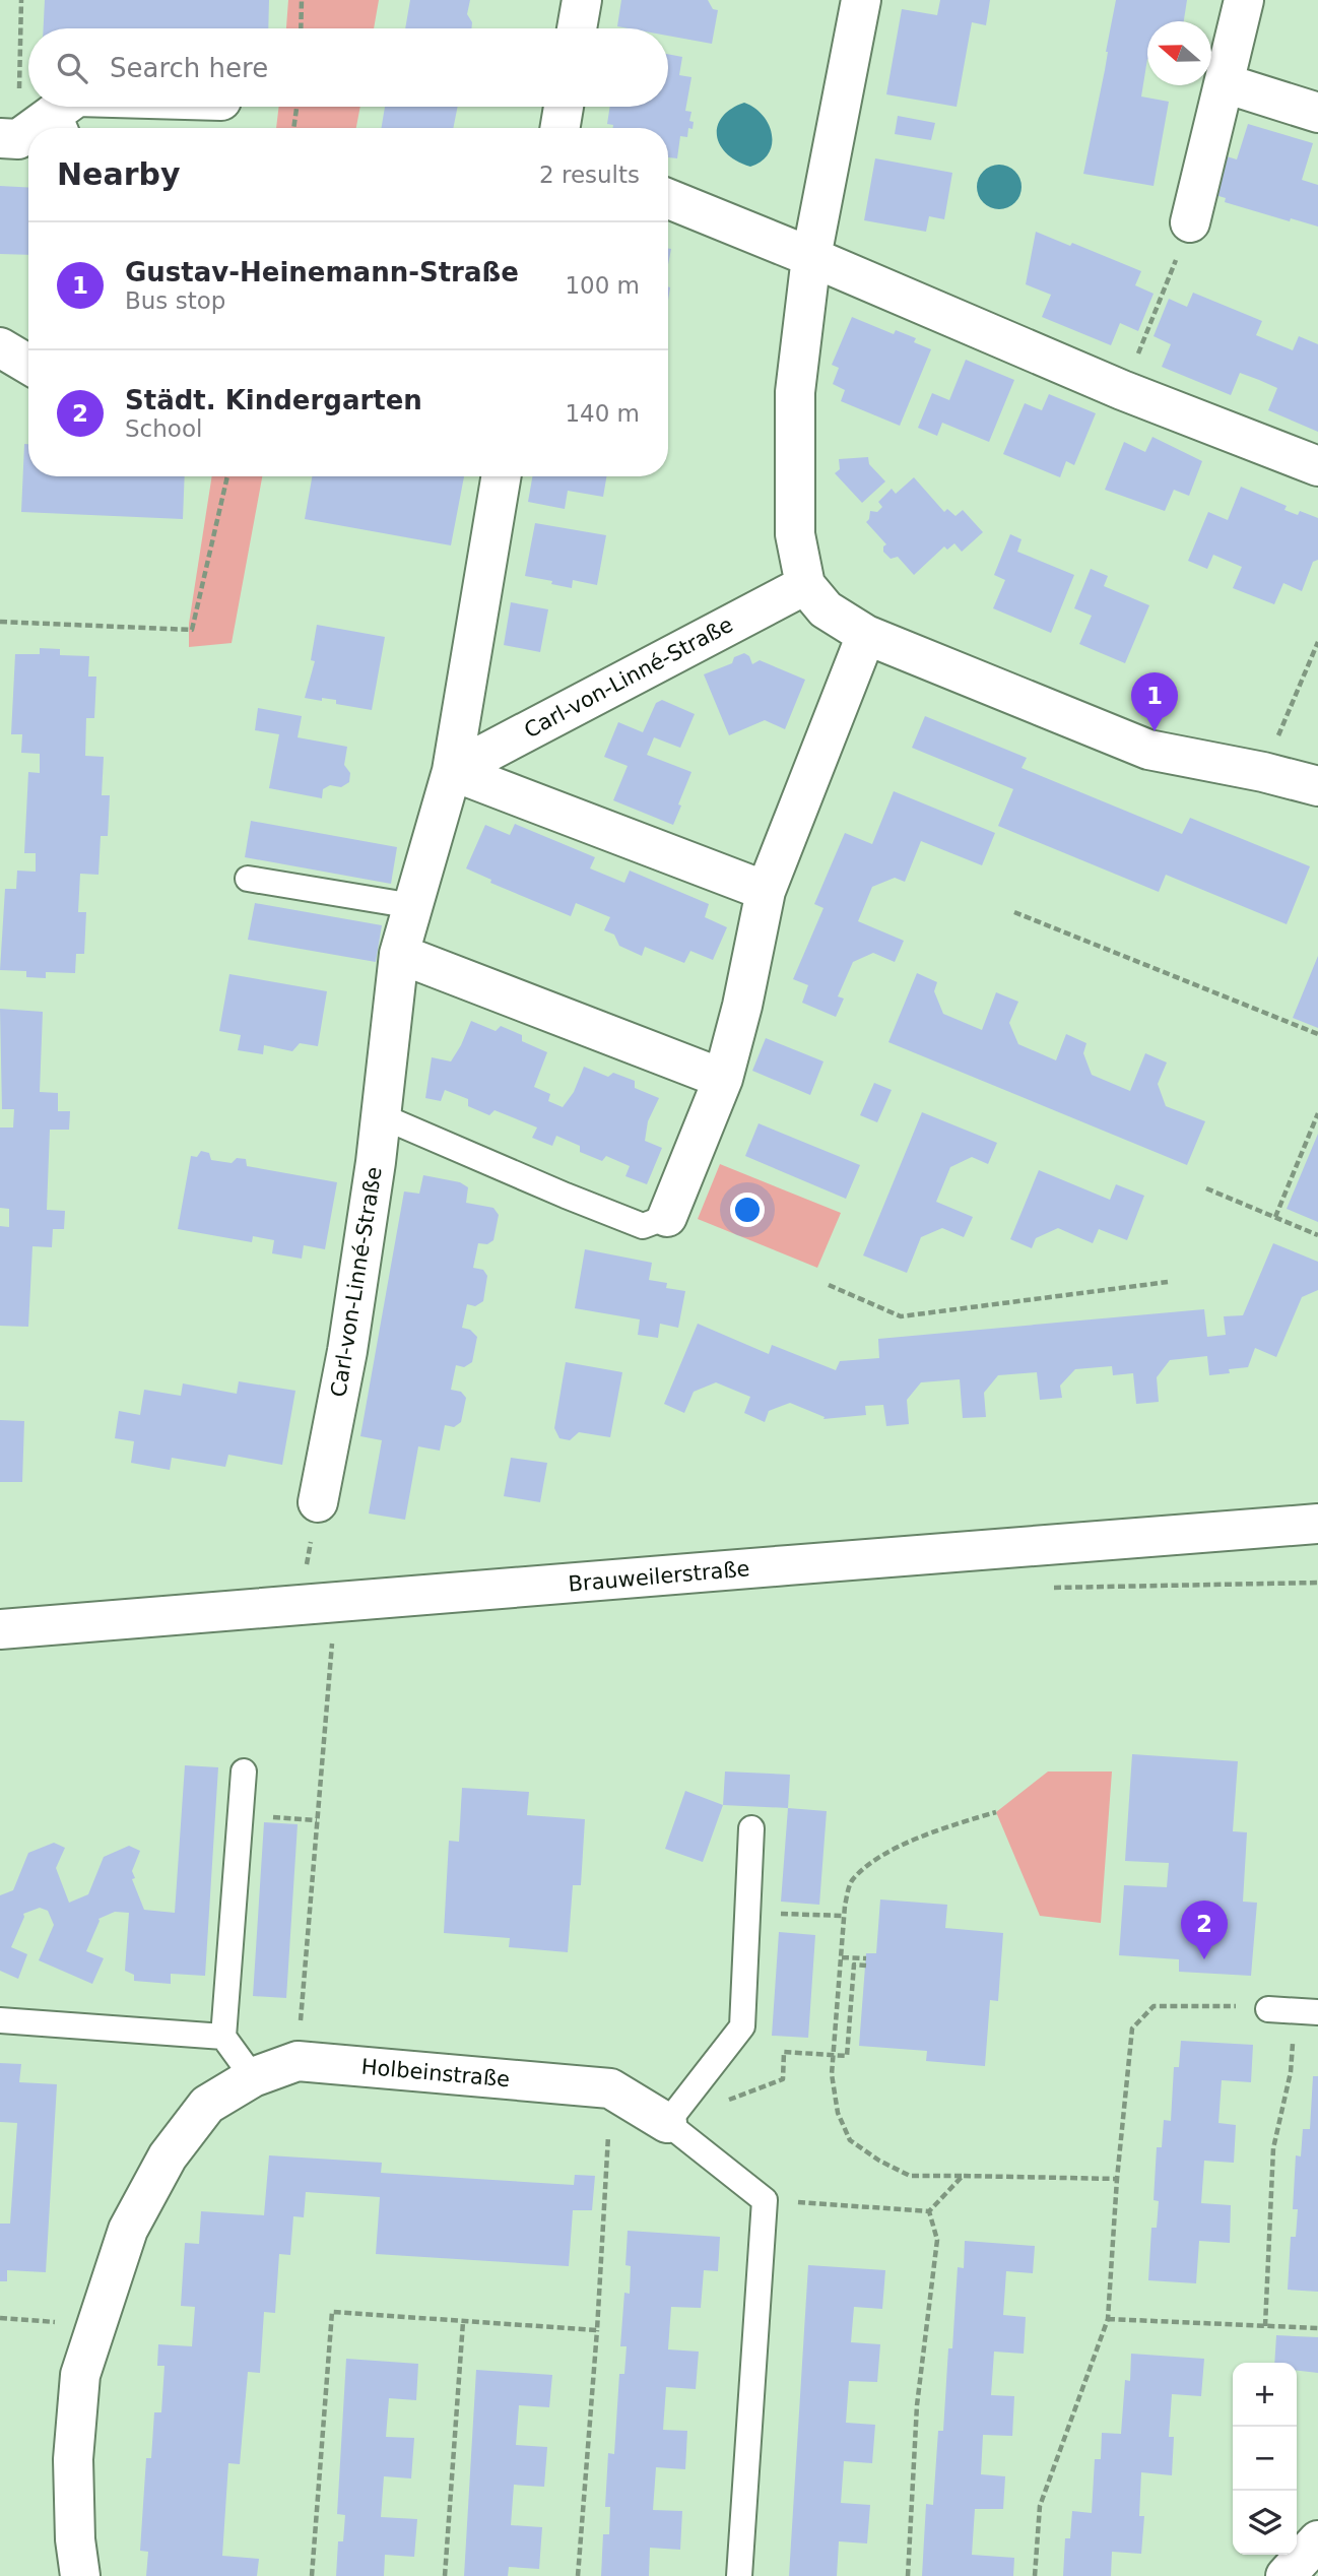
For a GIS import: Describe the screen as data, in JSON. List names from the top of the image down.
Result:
{
  "streets": {
    "street": ["Carl-von-Linné-Straße", "Brauweilerstraße", "Holbeinstraße"]
  },
  "north": "left",
  "page": {
    "search": "Search here",
    "heading": ["Nearby", "2 results"],
    "list": [
      {
        "mark": "1",
        "name": "Gustav-Heinemann-Straße",
        "note": "Bus stop",
        "value": "100 m"
      },
      {
        "mark": "2",
        "name": "Städt. Kindergarten",
        "note": "School",
        "value": "140 m"
      }
    ],
    "pins": ["1", "2"],
    "map_buttons": ["+", "−"]
  }
}
